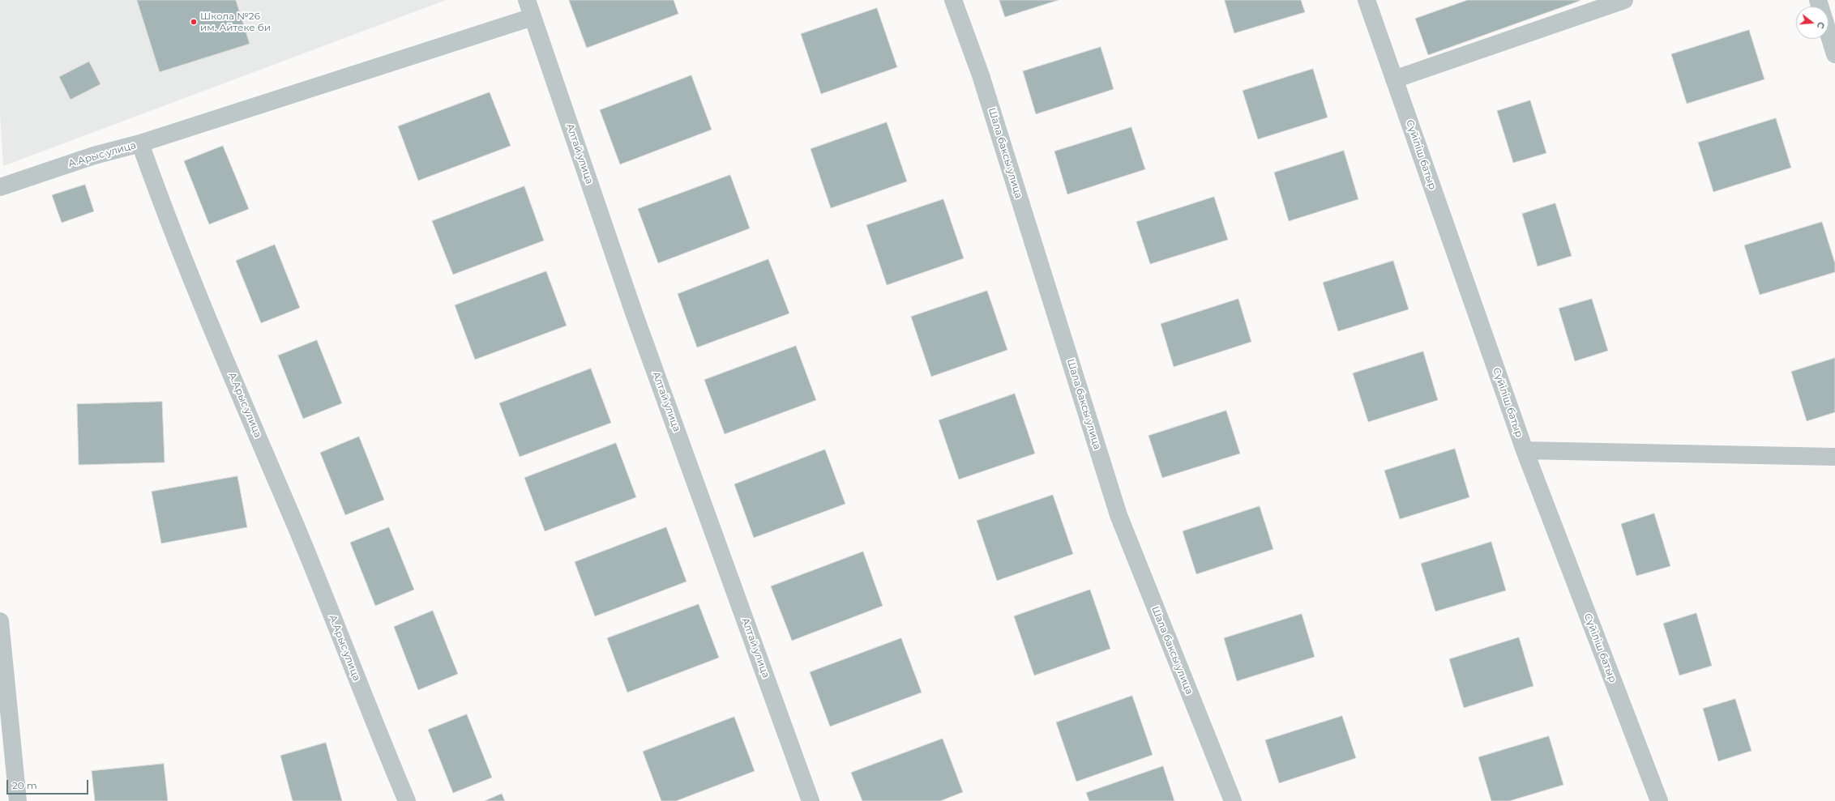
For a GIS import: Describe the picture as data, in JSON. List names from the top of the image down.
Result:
{
  "streets": {
    "street": [
      "Шала баксы улица",
      "Алтай улица",
      "А.Арыс улица",
      "Сүйіліш батыр"
    ]
  },
  "places": ["Школа №26 им. Айтеке би"],
  "scale_bar": "20 m",
  "north": "right"
}
